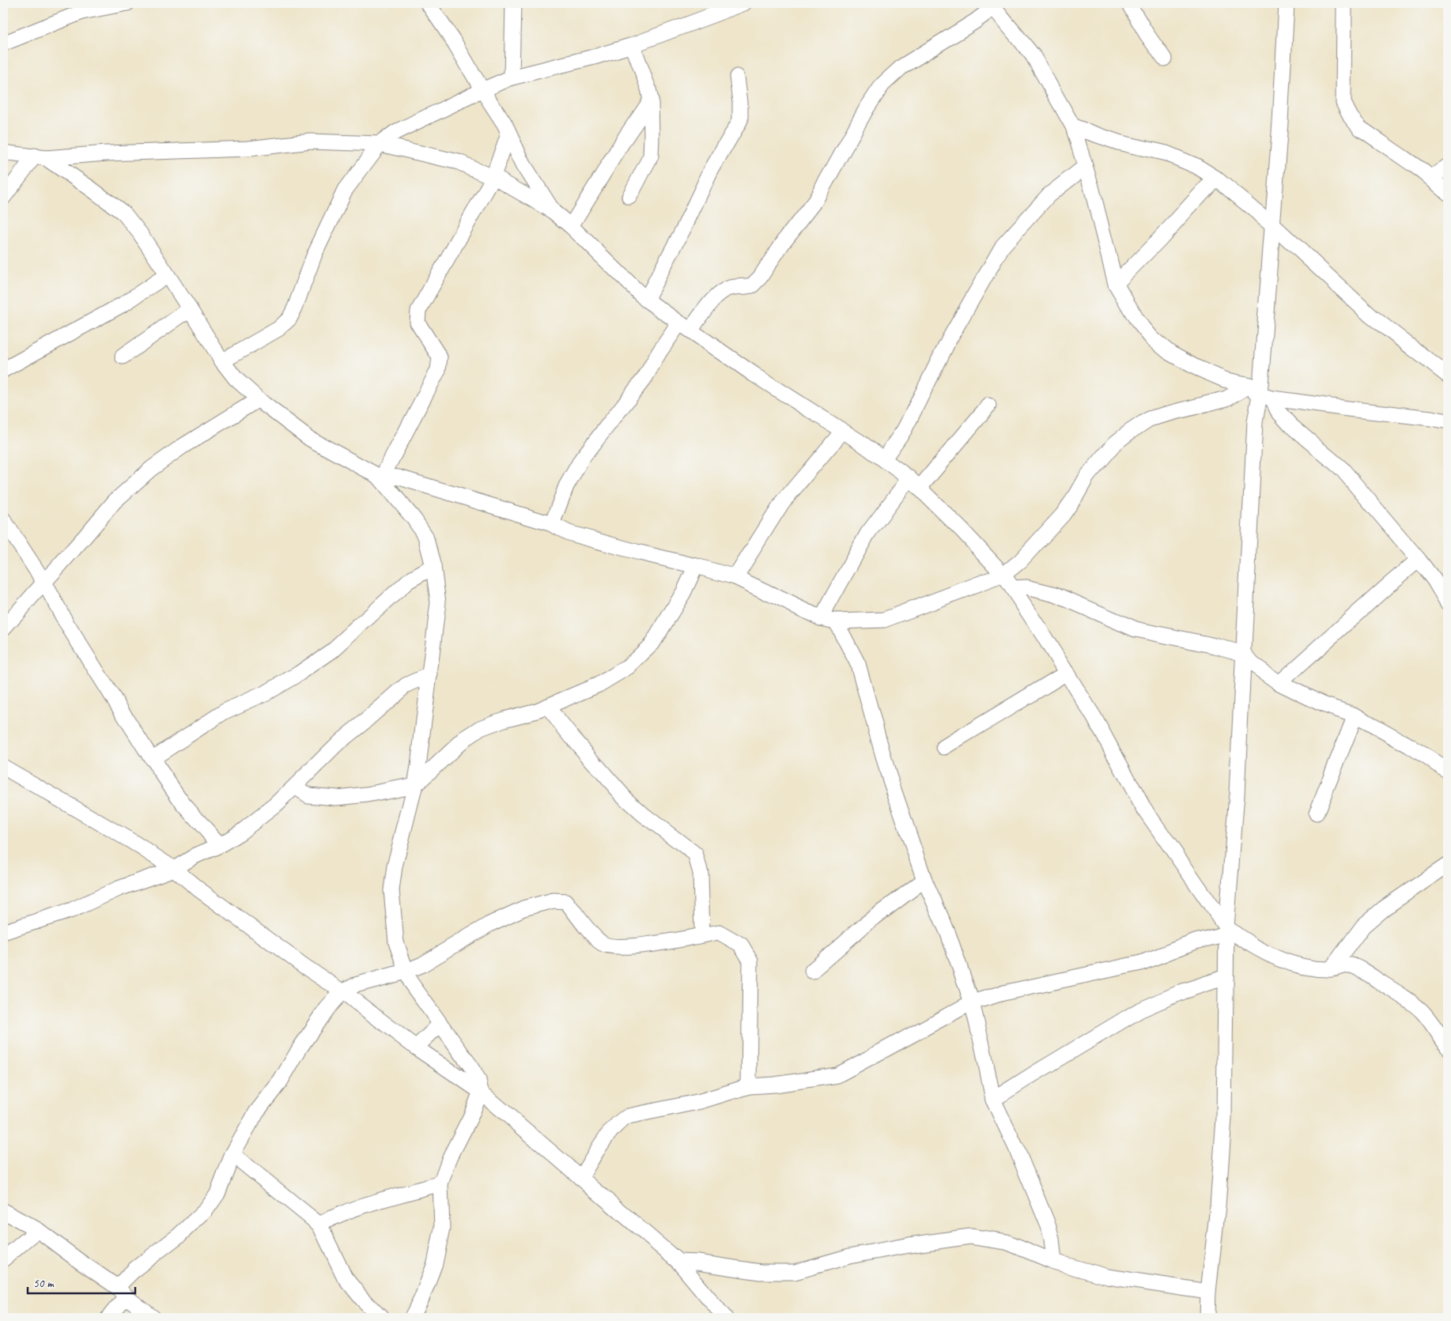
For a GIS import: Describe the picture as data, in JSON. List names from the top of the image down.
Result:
{
  "scale_bar": "50 m"
}
